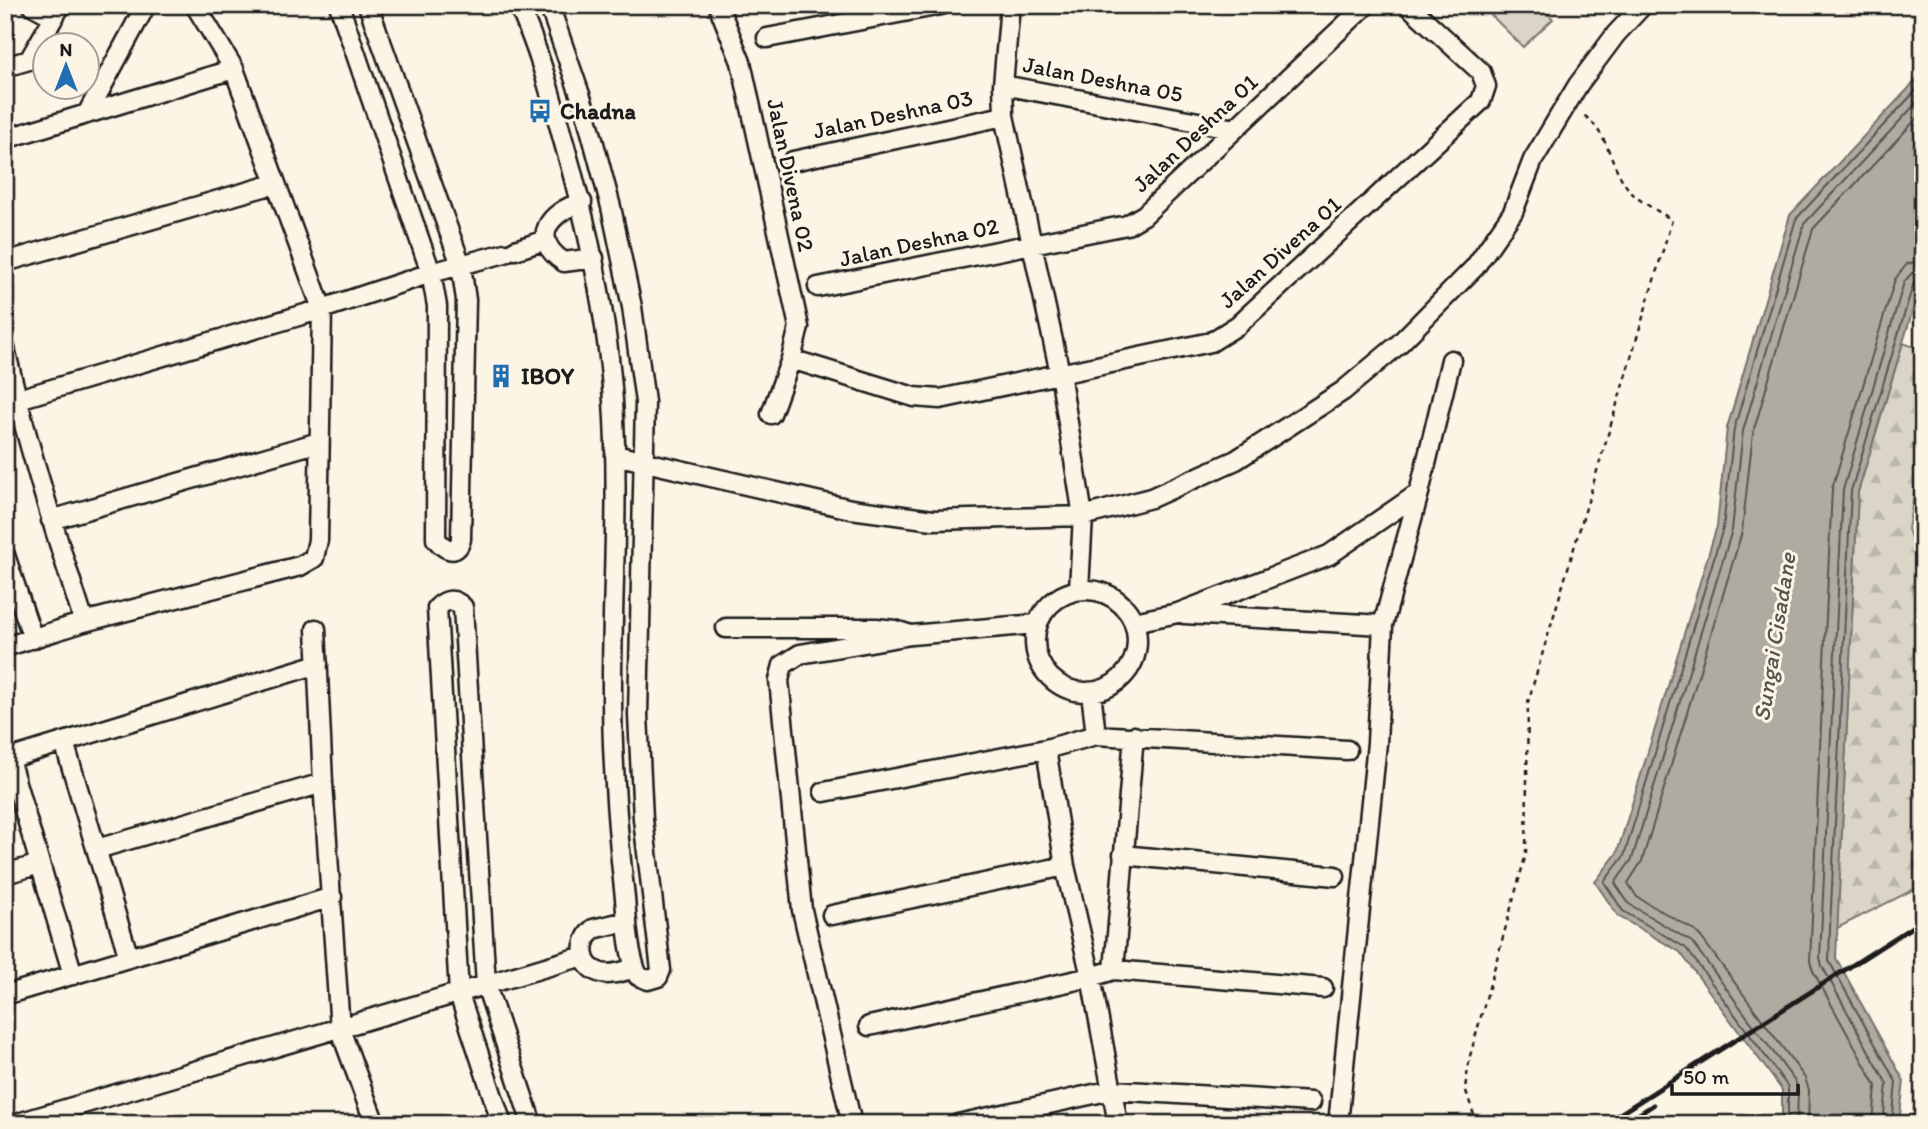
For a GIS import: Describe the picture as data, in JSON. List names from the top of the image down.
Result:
{
  "streets": {
    "street": [
      "Jalan Deshna 05",
      "Jalan Deshna 03",
      "Jalan Deshna 01",
      "Jalan Divena 02",
      "Jalan Deshna 02",
      "Jalan Divena 01"
    ]
  },
  "crossings": [
    ["Jalan Deshna 05", "Jalan Deshna 01"],
    ["Jalan Deshna 01", "Jalan Deshna 02"]
  ],
  "water": ["Sungai Cisadane"],
  "places": {
    "bus stop": ["Chadna"],
    "building": ["IBOY"]
  },
  "scale_bar": "50 m",
  "north": "top"
}
